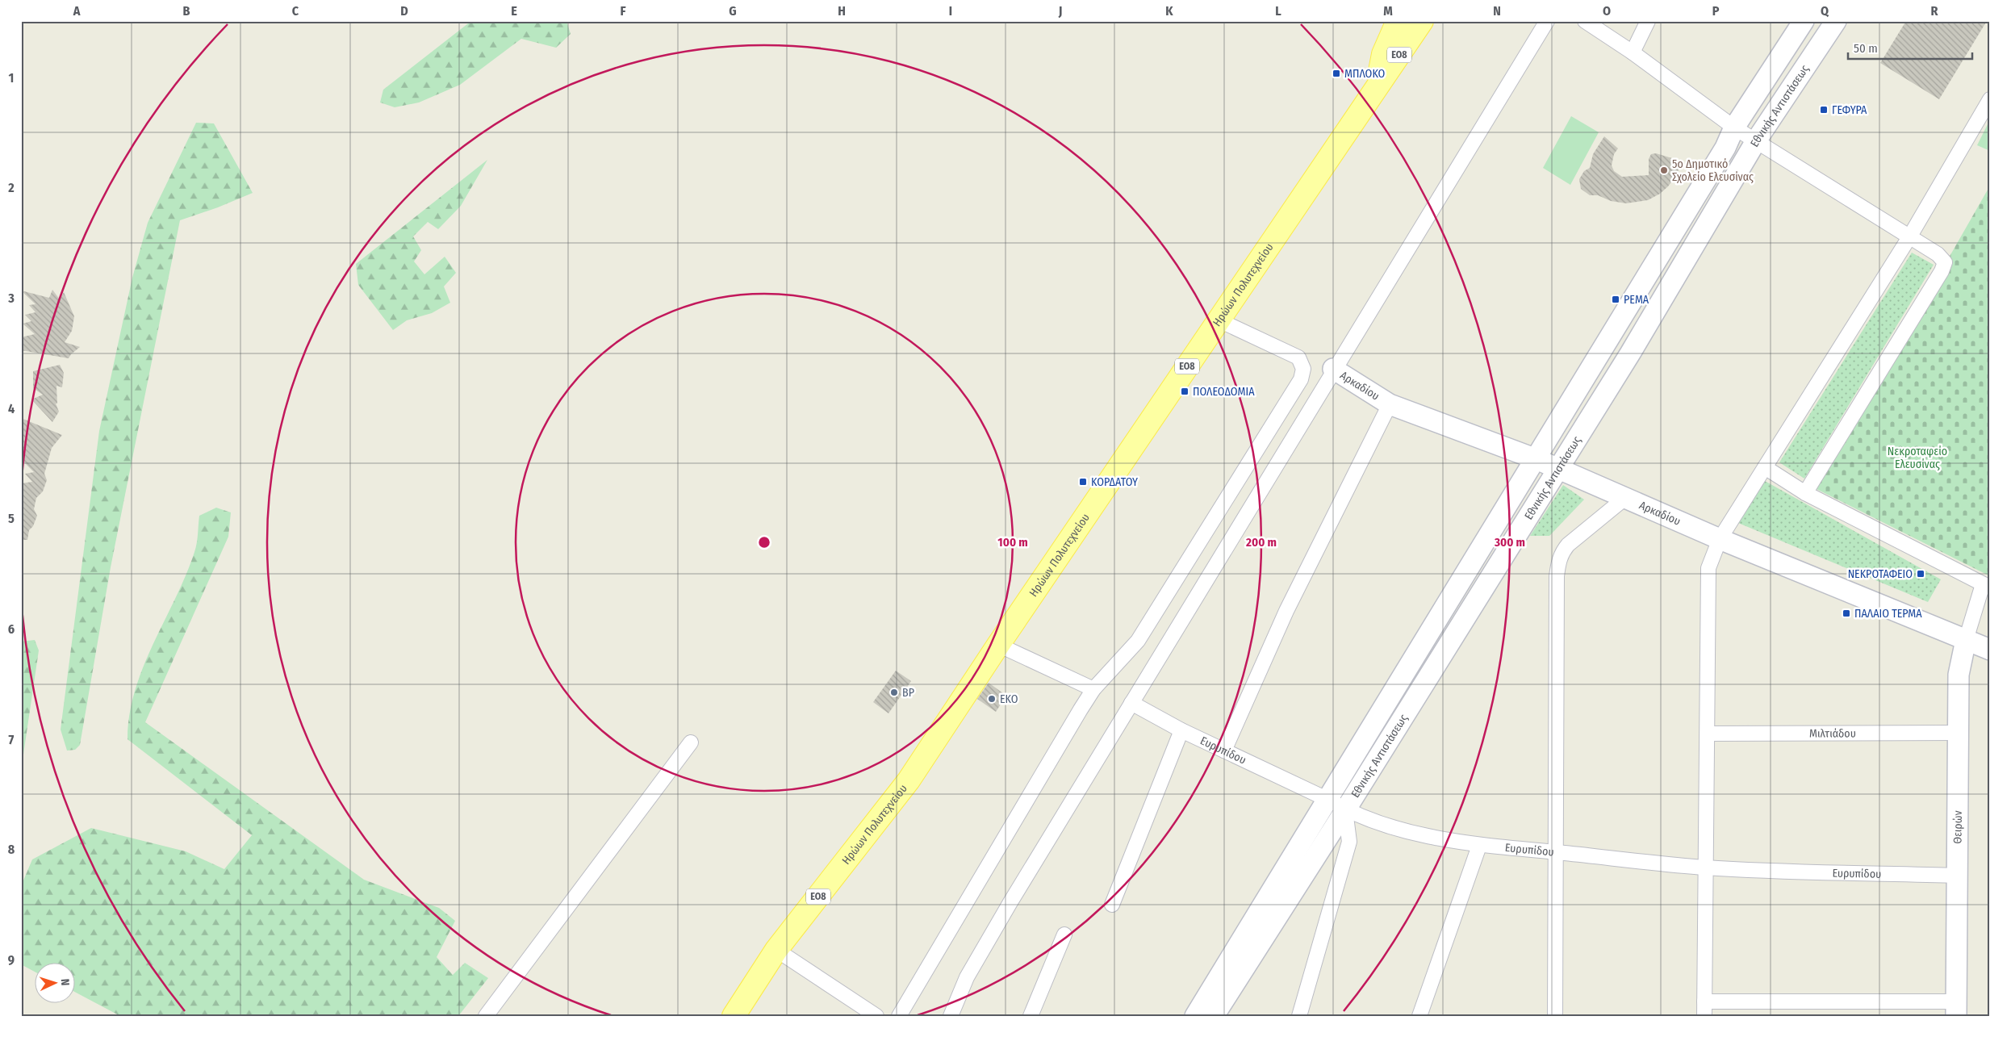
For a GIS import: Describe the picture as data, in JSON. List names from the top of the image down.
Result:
{
  "streets": {
    "main road": ["ΕΟ8", "Ηρώων Πολυτεχνείου"],
    "street": [
      "Εθνικής Αντιστάσεως",
      "Αρκαδίου",
      "Μιλτιάδου",
      "Ευρυπίδου",
      "Θειρών"
    ]
  },
  "crossings": [
    ["Εθνικής Αντιστάσεως", "Αρκαδίου"],
    ["Εθνικής Αντιστάσεως", "Ευρυπίδου"],
    ["Αρκαδίου", "Θειρών"],
    ["Μιλτιάδου", "Θειρών"],
    ["Ευρυπίδου", "Θειρών"]
  ],
  "parks": ["Νεκροταφείο Ελευσίνας"],
  "places": {
    "transit": [
      "ΜΠΛΟΚΟ",
      "ΓΕΦΥΡΑ",
      "ΡΕΜΑ",
      "ΠΟΛΕΟΔΟΜΙΑ",
      "ΚΟΡΔΑΤΟΥ",
      "ΝΕΚΡΟΤΑΦΕΙΟ",
      "ΠΑΛΑΙΟ ΤΕΡΜΑ"
    ],
    "other": ["5ο Δημοτικό Σχολείο Ελευσίνας", "BP", "EKO"]
  },
  "scale_bar": "50 m",
  "north": "right",
  "grid": {
    "columns": [
      "A",
      "B",
      "C",
      "D",
      "E",
      "F",
      "G",
      "H",
      "I",
      "J",
      "K",
      "L",
      "M",
      "N",
      "O",
      "P",
      "Q",
      "R"
    ],
    "rows": [
      "1",
      "2",
      "3",
      "4",
      "5",
      "6",
      "7",
      "8",
      "9"
    ]
  },
  "rings": ["100 m", "200 m", "300 m"]
}
